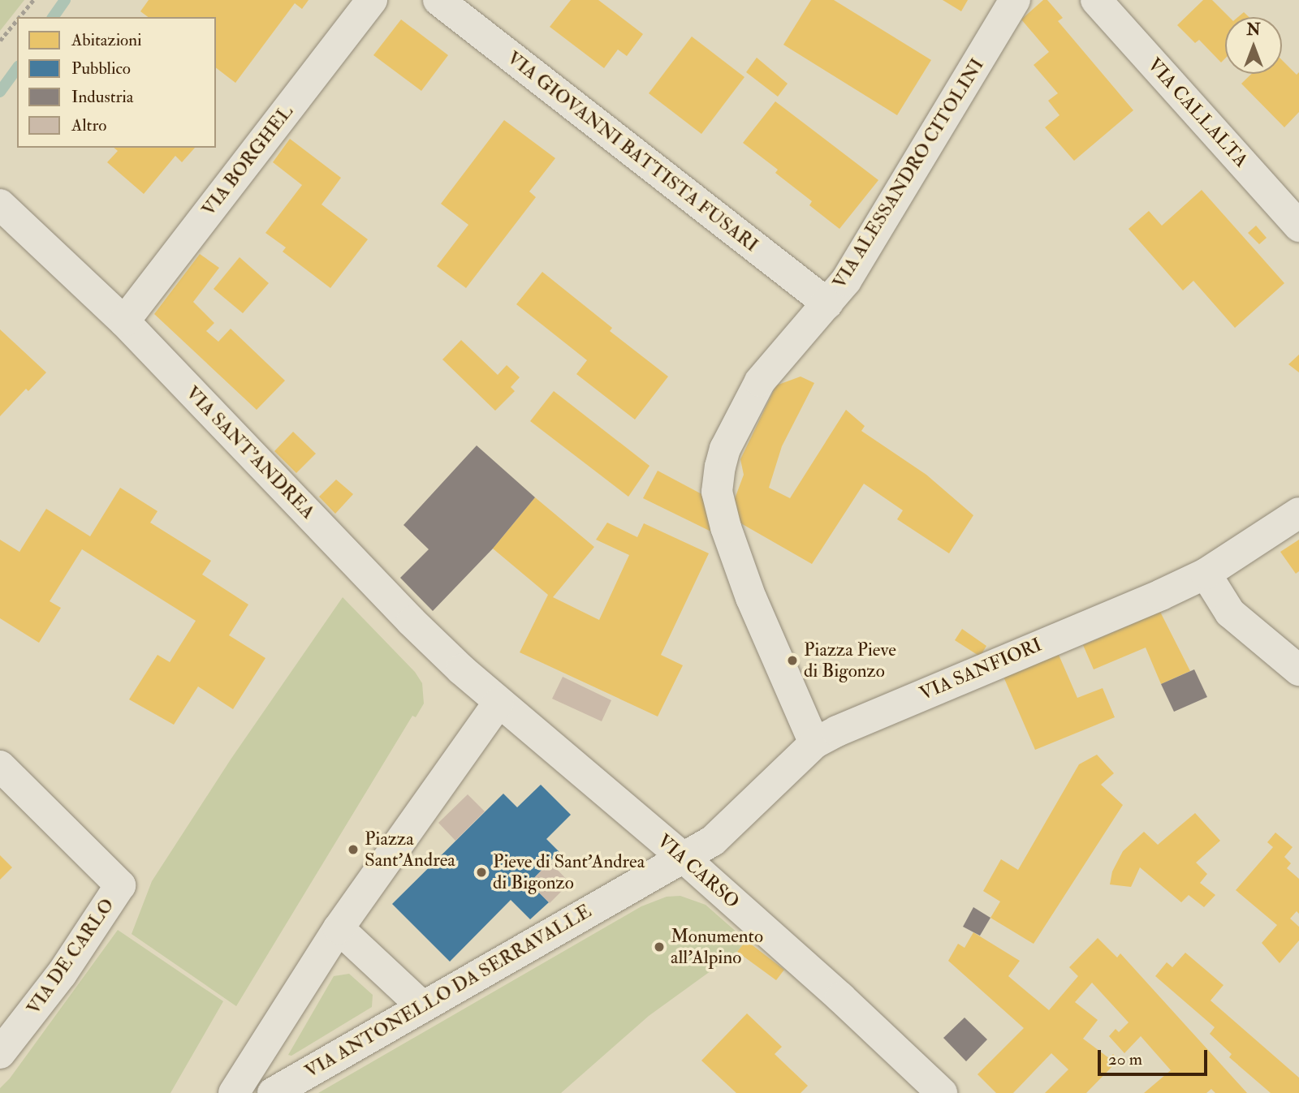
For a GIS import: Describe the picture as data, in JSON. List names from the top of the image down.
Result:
{
  "streets": {
    "street": [
      "VIA CALLALTA",
      "VIA GIOVANNI BATTISTA FUSARI",
      "VIA BORGHEL",
      "VIA ALESSANDRO CITOLINI",
      "VIA SANT'ANDREA",
      "VIA SANFIORI",
      "VIA CARSO",
      "VIA DE CARLO",
      "VIA ANTONELLO DA SERRAVALLE"
    ]
  },
  "crossings": [
    ["VIA GIOVANNI BATTISTA FUSARI", "VIA ALESSANDRO CITOLINI"],
    ["VIA BORGHEL", "VIA SANT'ANDREA"],
    ["VIA ALESSANDRO CITOLINI", "VIA SANFIORI"],
    ["VIA SANT'ANDREA", "VIA CARSO"],
    ["VIA SANFIORI", "VIA CARSO"],
    ["VIA SANFIORI", "VIA ANTONELLO DA SERRAVALLE"],
    ["VIA CARSO", "VIA ANTONELLO DA SERRAVALLE"]
  ],
  "places": [
    "Piazza Pieve di Bigonzo",
    "Piazza Sant'Andrea",
    "Pieve di Sant'Andrea di Bigonzo",
    "Monumento all'Alpino"
  ],
  "legend": [
    "Abitazioni",
    "Pubblico",
    "Industria",
    "Altro"
  ],
  "scale_bar": "20 m",
  "north": "top"
}
